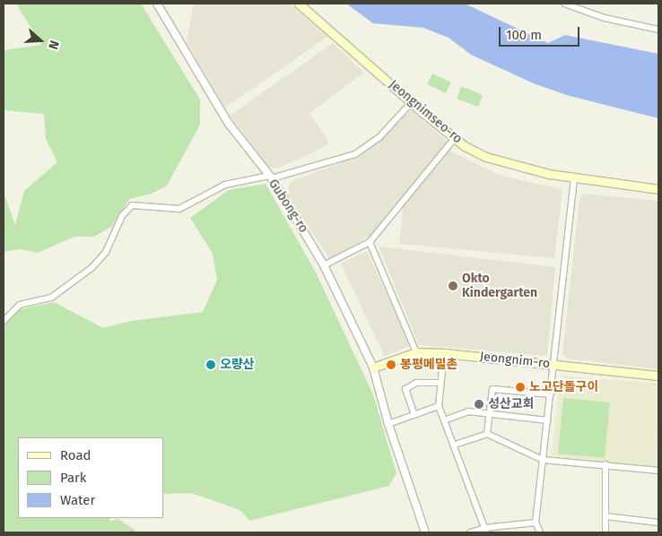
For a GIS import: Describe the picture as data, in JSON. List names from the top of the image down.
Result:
{
  "streets": {
    "main road": ["Jeongnimseo-ro", "Jeongnim-ro"],
    "street": ["Gubong-ro"]
  },
  "crossings": [
    ["Gubong-ro", "Jeongnim-ro"]
  ],
  "places": [
    "Okto Kindergarten",
    "오량산",
    "봉평메밀촌",
    "노고단돌구이",
    "성산교회"
  ],
  "legend": ["Road", "Park", "Water"],
  "scale_bar": "100 m",
  "north": "right"
}
